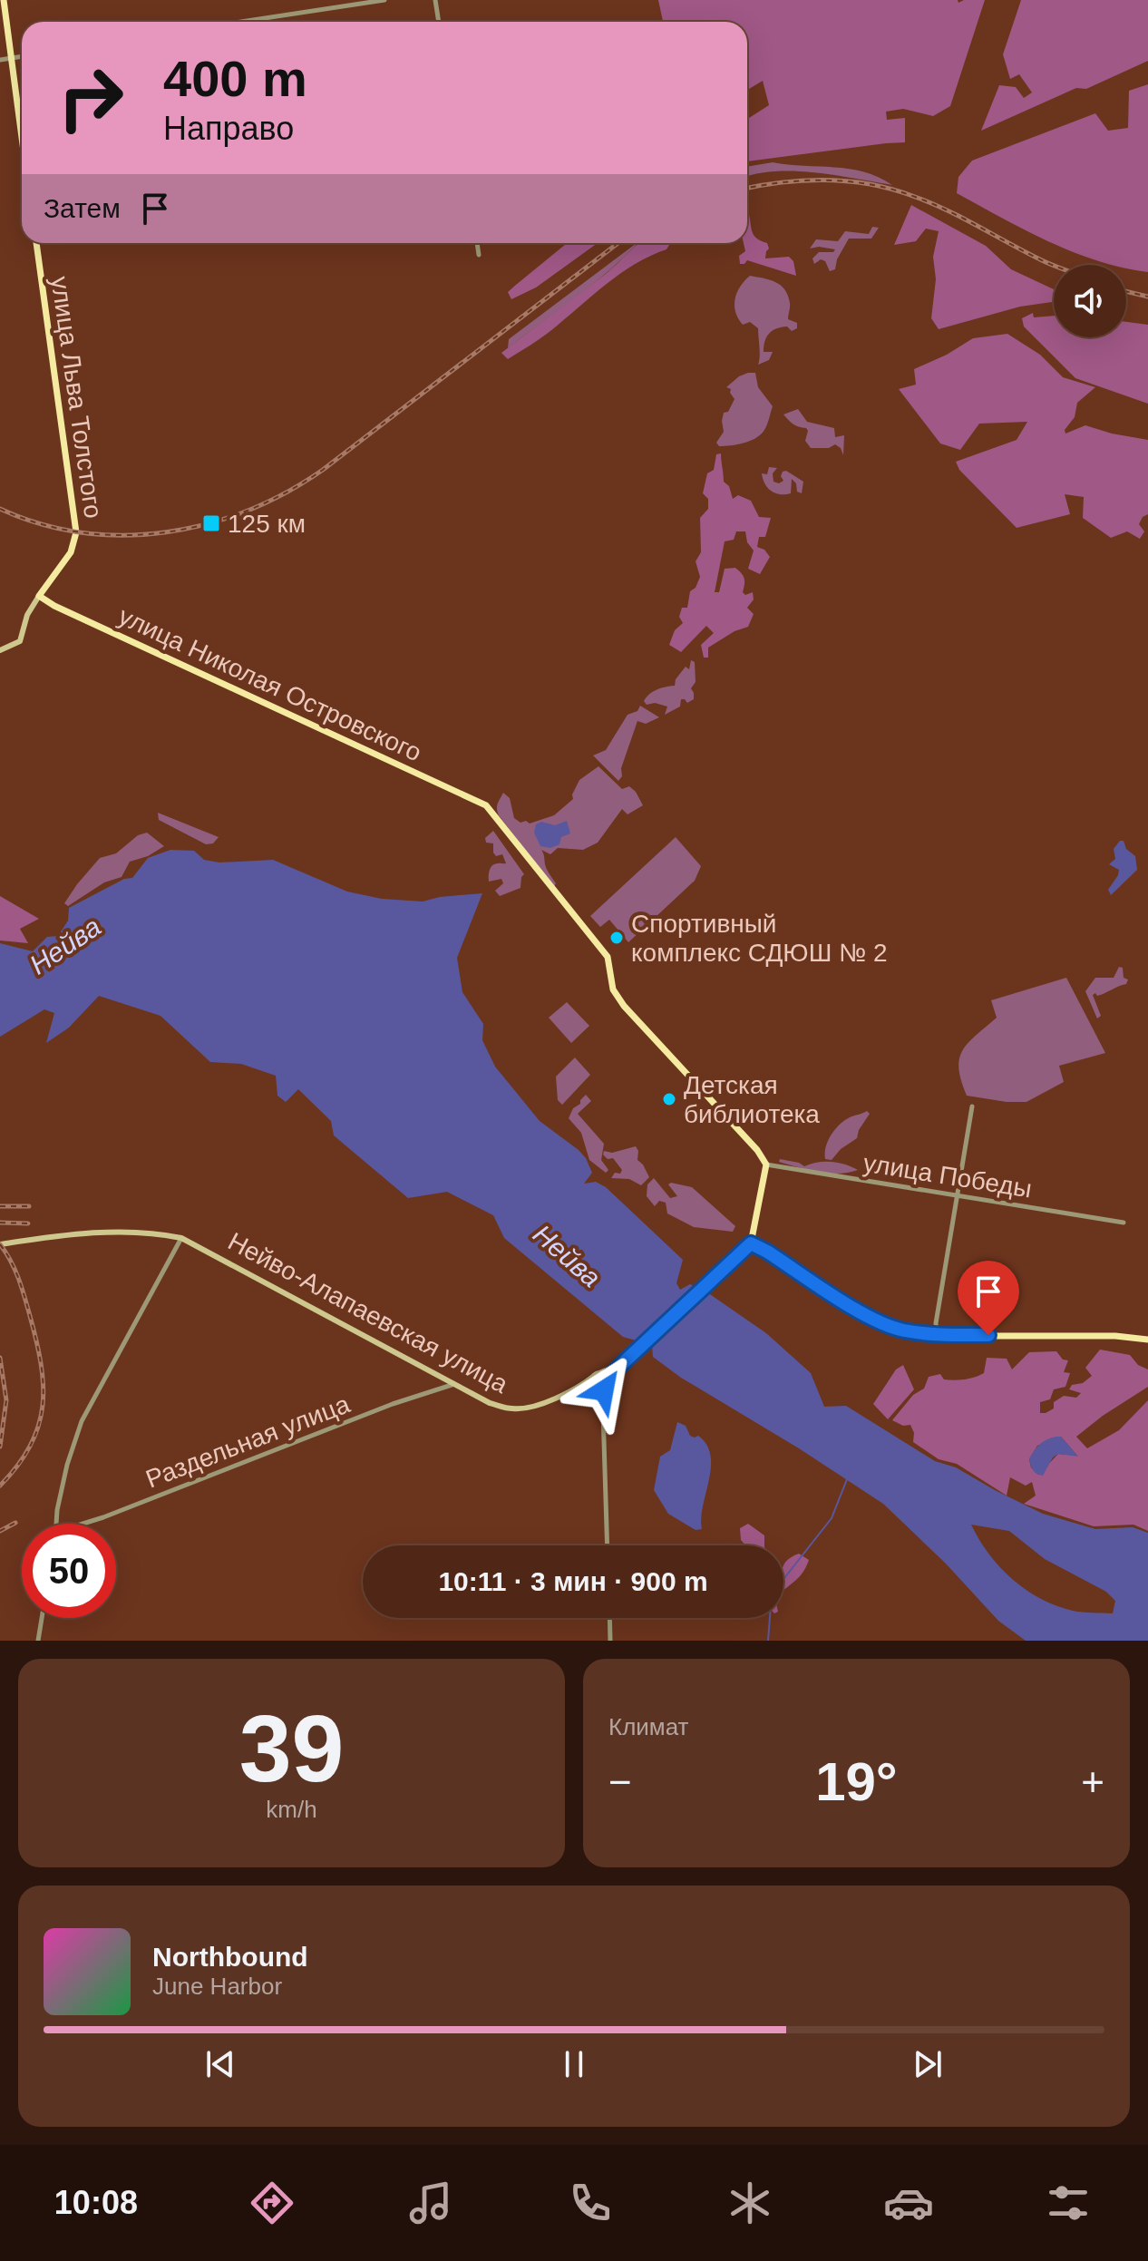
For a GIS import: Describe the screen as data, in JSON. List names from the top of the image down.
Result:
{
  "streets": {
    "main road": ["улица Льва Толстого", "улица Николая Островского", "Нейво-Алапаевская улица"],
    "street": ["улица Победы", "Раздельная улица"]
  },
  "crossings": [
    ["улица Льва Толстого", "улица Николая Островского"],
    ["улица Николая Островского", "улица Победы"],
    ["Нейво-Алапаевская улица", "Раздельная улица"]
  ],
  "water": ["Нейва"],
  "places": {
    "transit": ["125 км"],
    "other": ["Спортивный комплекс СДЮШ № 2", "Детская библиотека"]
  },
  "page": {
    "turn": ["400 m", "Направо"],
    "then": "Затем",
    "limit": "50",
    "trip": "10:11 · 3 мин · 900 m",
    "tile": [
      ["39", "km/h"],
      "Климат"
    ],
    "heat": ["−", "19°", "+"],
    "song": ["Northbound", "June Harbor"],
    "tabs": "10:08"
  }
}
